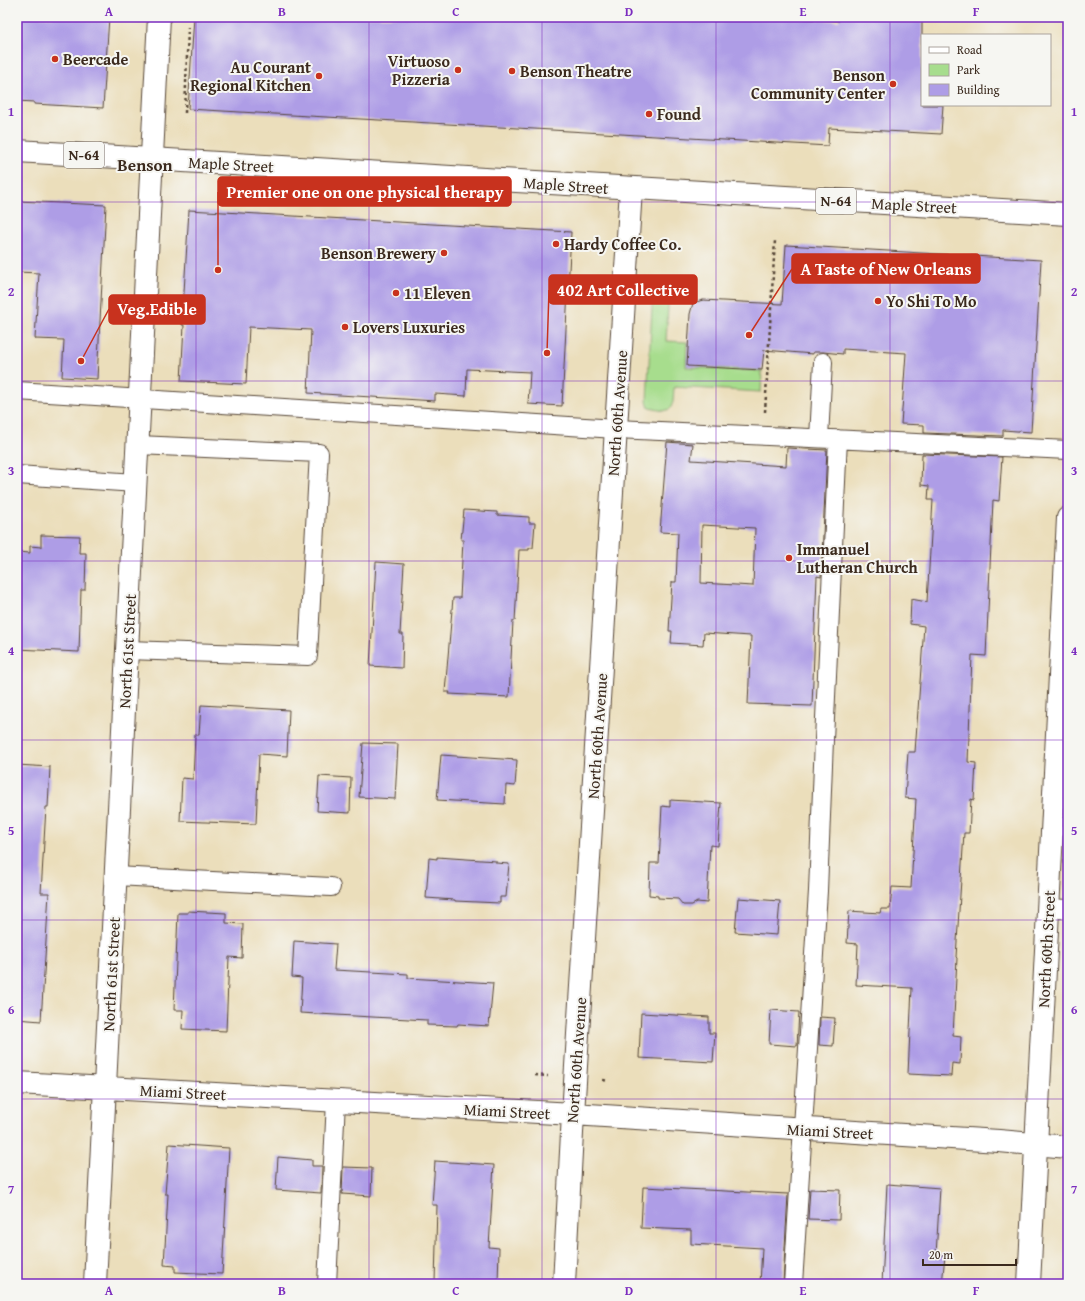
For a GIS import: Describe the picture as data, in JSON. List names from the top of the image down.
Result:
{
  "streets": {
    "street": [
      "N-64",
      "Maple Street",
      "North 60th Avenue",
      "North 61st Street",
      "North 60th Street",
      "Miami Street"
    ]
  },
  "crossings": [
    ["Maple Street", "North 60th Avenue"],
    ["Maple Street", "North 61st Street"],
    ["North 60th Avenue", "Miami Street"],
    ["North 61st Street", "Miami Street"],
    ["North 60th Street", "Miami Street"]
  ],
  "districts": ["Benson"],
  "places": [
    "Beercade",
    "Virtuoso Pizzeria",
    "Benson Theatre",
    "Au Courant Regional Kitchen",
    "Benson Community Center",
    "Found",
    "Hardy Coffee Co.",
    "Benson Brewery",
    "Premier one on one physical therapy",
    "11 Eleven",
    "Yo Shi To Mo",
    "Lovers Luxuries",
    "A Taste of New Orleans",
    "402 Art Collective",
    "Veg.Edible",
    "Immanuel Lutheran Church"
  ],
  "legend": ["Road", "Park", "Building"],
  "scale_bar": "20 m",
  "grid": {
    "columns": [
      "A",
      "B",
      "C",
      "D",
      "E",
      "F"
    ],
    "rows": [
      "1",
      "2",
      "3",
      "4",
      "5",
      "6",
      "7"
    ]
  }
}
